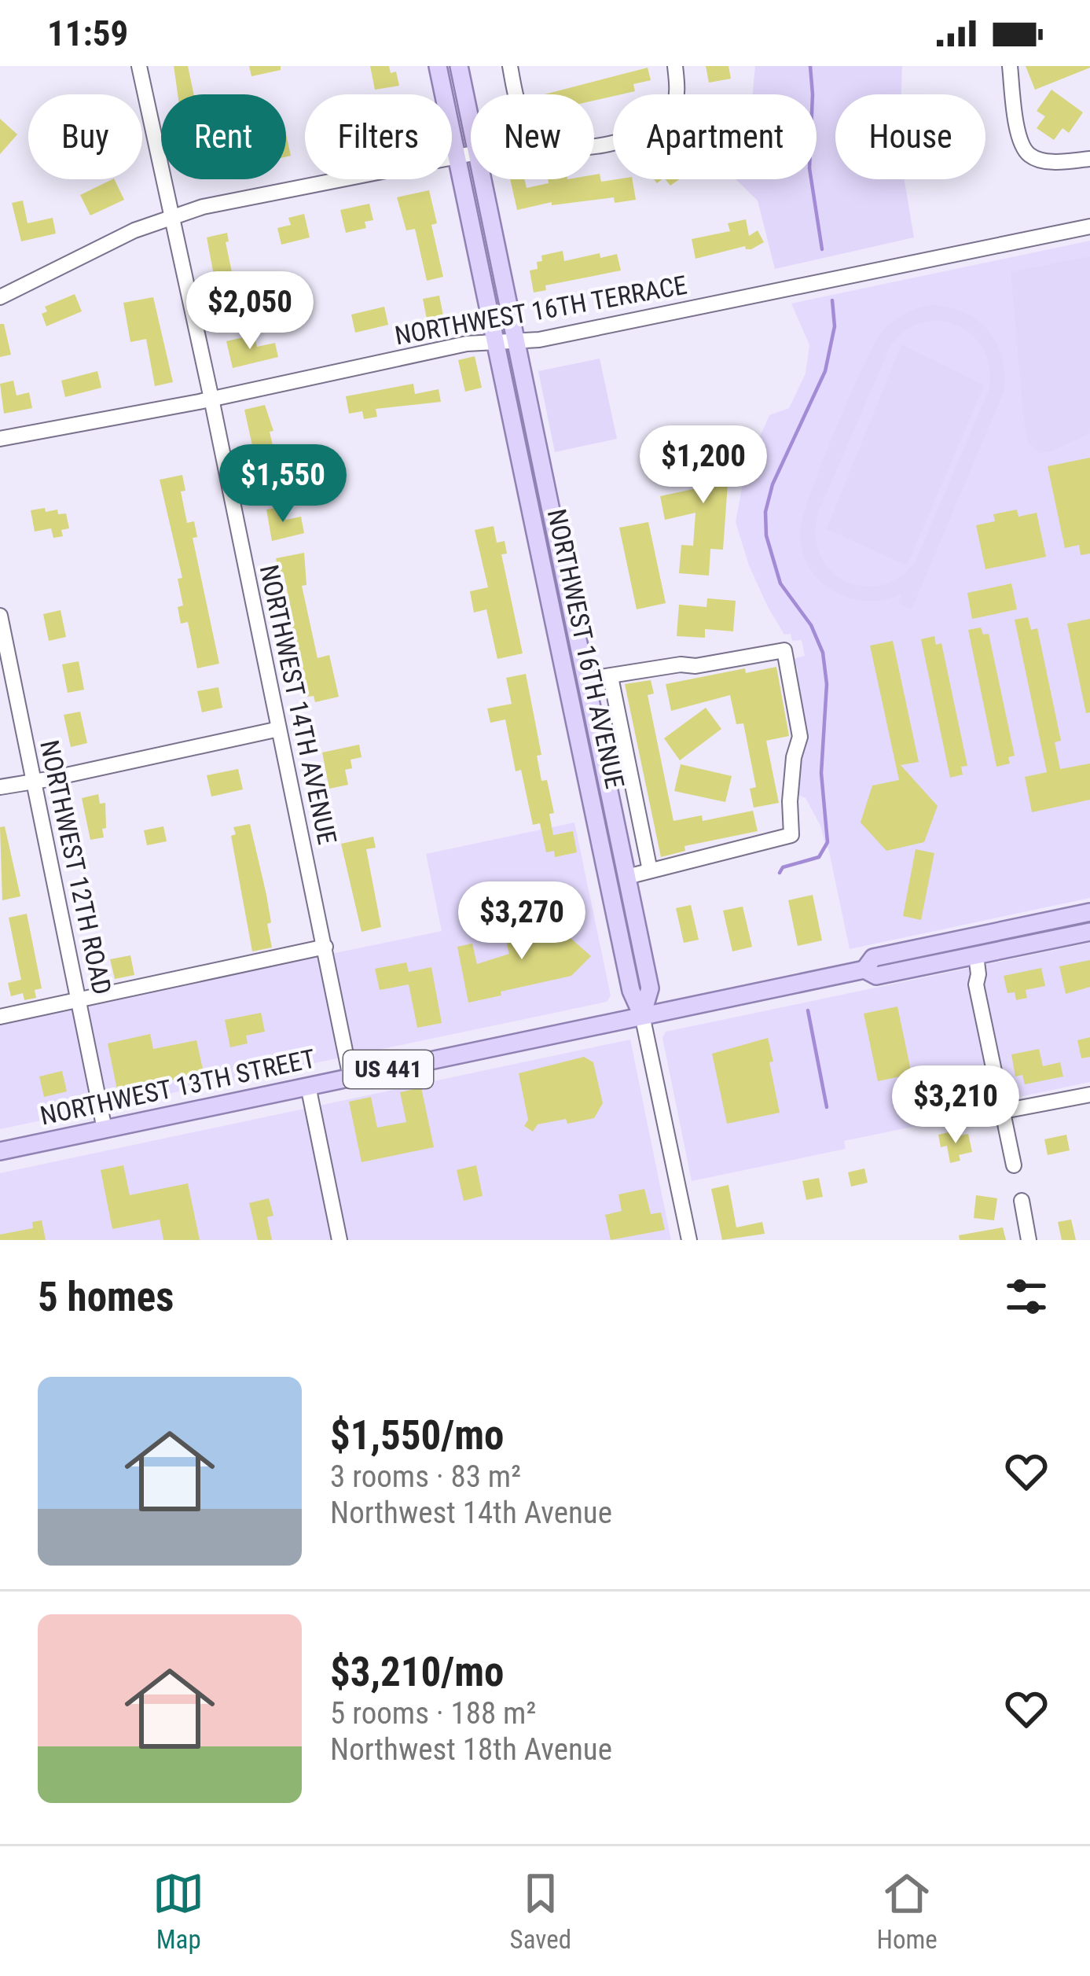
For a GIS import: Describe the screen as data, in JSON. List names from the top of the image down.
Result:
{
  "streets": {
    "main road": ["NORTHWEST 16TH AVENUE", "US 441", "NORTHWEST 13TH STREET"],
    "street": ["NORTHWEST 16TH TERRACE", "NORTHWEST 14TH AVENUE", "NORTHWEST 12TH ROAD"]
  },
  "crossings": [
    ["NORTHWEST 16TH TERRACE", "NORTHWEST 16TH AVENUE"],
    ["NORTHWEST 16TH TERRACE", "NORTHWEST 14TH AVENUE"],
    ["NORTHWEST 16TH AVENUE", "NORTHWEST 13TH STREET"],
    ["NORTHWEST 14TH AVENUE", "NORTHWEST 13TH STREET"],
    ["NORTHWEST 12TH ROAD", "NORTHWEST 13TH STREET"]
  ],
  "page": {
    "status": "11:59",
    "chip": [
      "Buy",
      "Rent",
      "Filters",
      "New",
      "Apartment",
      "House"
    ],
    "price": [
      "$2,050",
      "$1,200",
      "$1,550",
      "$3,270",
      "$3,210"
    ],
    "heading": "5 homes",
    "list": [
      {
        "name": "$1,550/mo",
        "note": "3 rooms · 83 m² · Northwest 14th Avenue"
      },
      {
        "name": "$3,210/mo",
        "note": "5 rooms · 188 m² · Northwest 18th Avenue"
      }
    ],
    "tabs": ["Map", "Saved", "Home"]
  }
}
